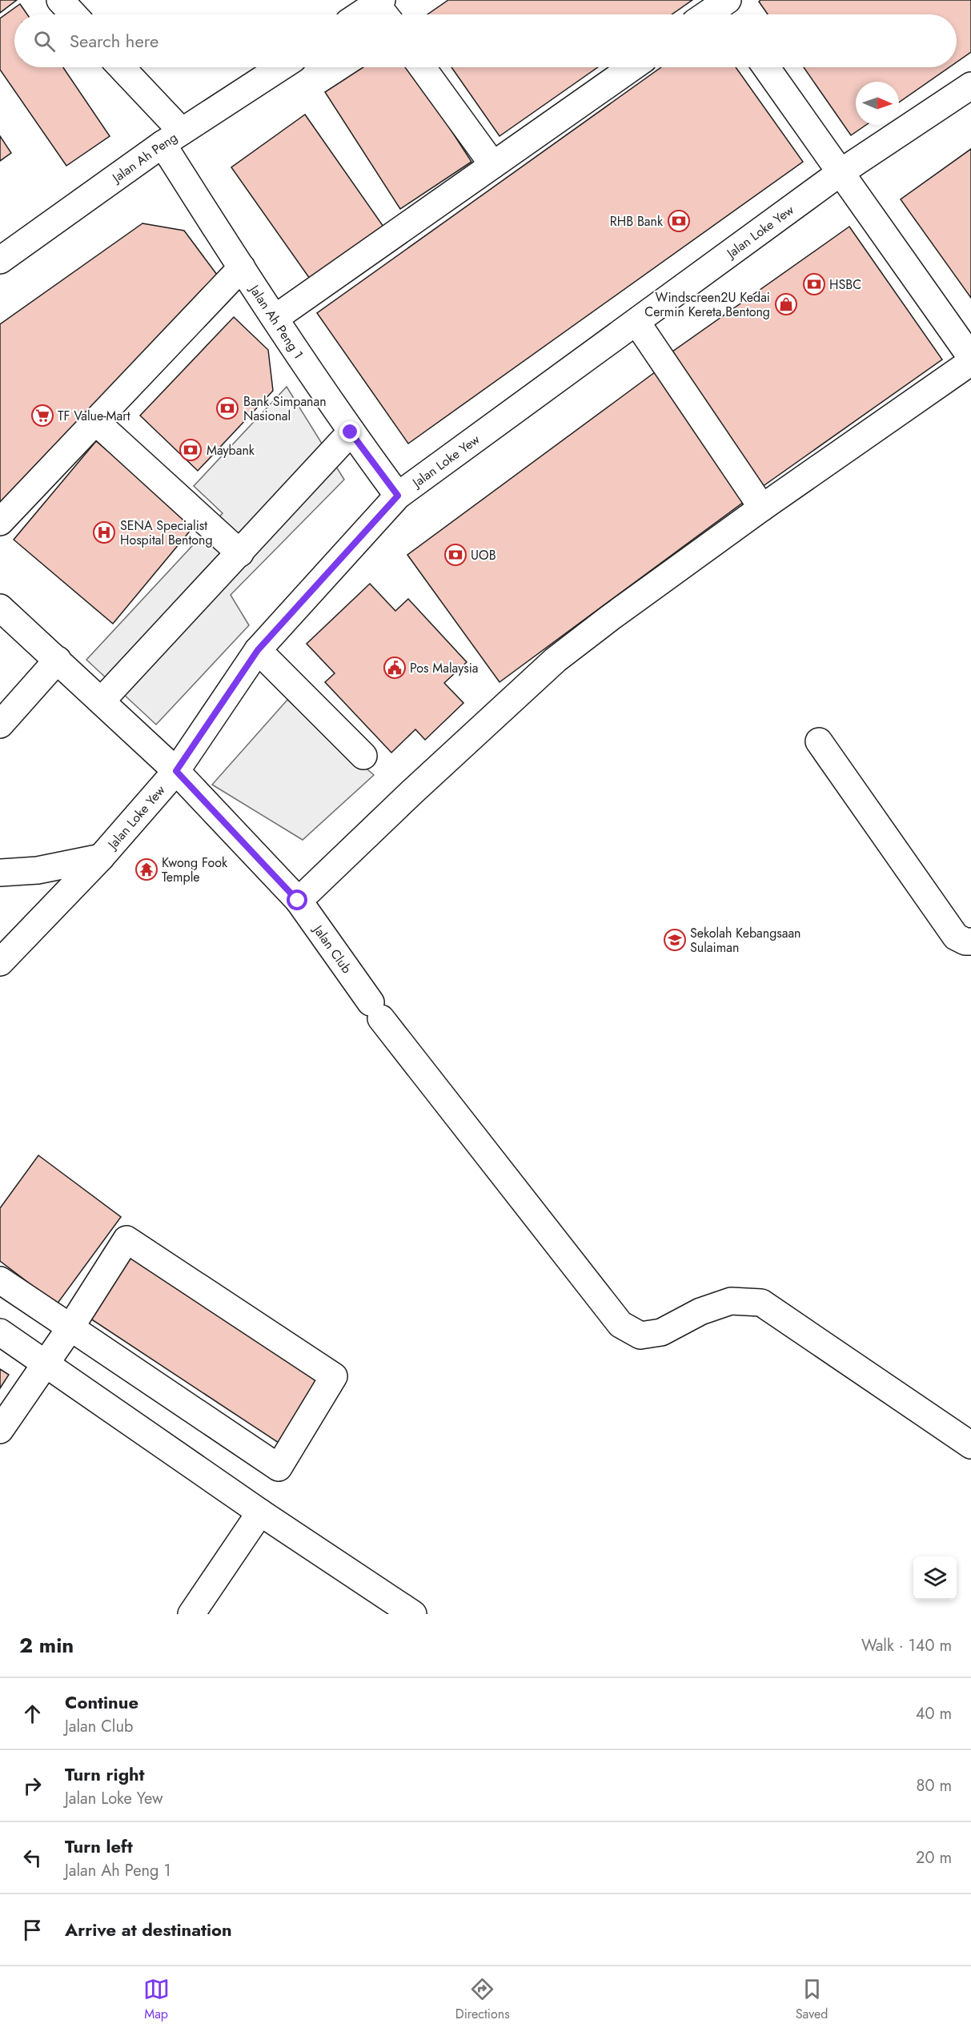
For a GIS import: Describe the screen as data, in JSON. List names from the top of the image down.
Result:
{
  "streets": {
    "street": [
      "Jalan Ah Peng",
      "Jalan Loke Yew",
      "Jalan Ah Peng 1",
      "Jalan Club"
    ]
  },
  "crossings": [
    ["Jalan Ah Peng", "Jalan Ah Peng 1"],
    ["Jalan Loke Yew", "Jalan Ah Peng 1"],
    ["Jalan Loke Yew", "Jalan Club"]
  ],
  "places": {
    "bank": [
      "RHB Bank",
      "HSBC",
      "Bank Simpanan Nasional",
      "Maybank",
      "UOB"
    ],
    "shop": ["Windscreen2U Kedai Cermin Kereta Bentong"],
    "supermarket": ["TF Value-Mart"],
    "hospital": ["SENA Specialist Hospital Bentong"],
    "public building": ["Pos Malaysia"],
    "temple": ["Kwong Fook Temple"],
    "school or university": ["Sekolah Kebangsaan Sulaiman"]
  },
  "north": "right",
  "page": {
    "search": "Search here",
    "heading": ["2 min", "Walk · 140 m"],
    "list": [
      ["Continue", "Jalan Club", "40 m"],
      ["Turn right", "Jalan Loke Yew", "80 m"],
      ["Turn left", "Jalan Ah Peng 1", "20 m"],
      "Arrive at destination"
    ],
    "nav": ["Map", "Directions", "Saved"]
  }
}
